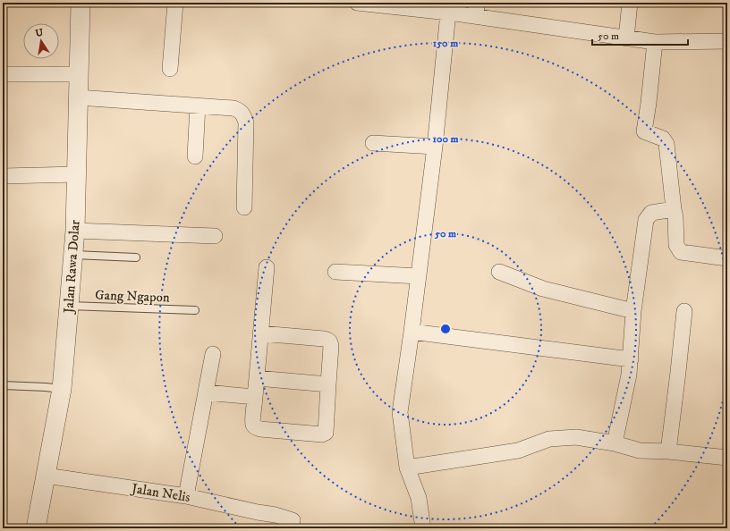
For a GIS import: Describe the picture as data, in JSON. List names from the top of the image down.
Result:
{
  "streets": {
    "street": ["Jalan Rawa Dolar", "Jalan Nelis"],
    "lane": ["Gang Ngapon"]
  },
  "crossings": [
    ["Jalan Rawa Dolar", "Gang Ngapon"],
    ["Jalan Rawa Dolar", "Jalan Nelis"]
  ],
  "scale_bar": "50 m",
  "north": "top",
  "rings": ["150 m", "100 m", "50 m"]
}
